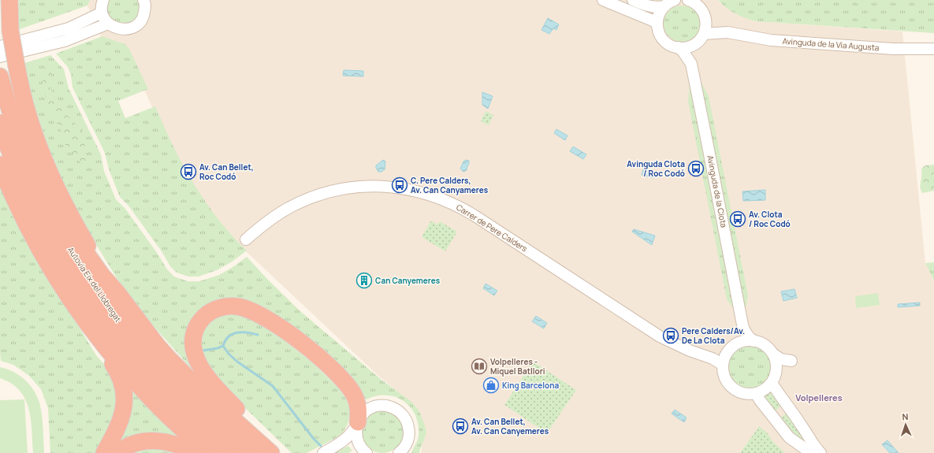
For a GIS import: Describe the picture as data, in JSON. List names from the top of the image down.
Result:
{
  "streets": {
    "highway": ["Autovia Eix del Llobregat"],
    "street": ["Avinguda de la Via Augusta", "Avinguda de la Clota", "Carrer de Pere Calders"]
  },
  "crossings": [
    ["Avinguda de la Clota", "Carrer de Pere Calders"]
  ],
  "districts": ["Volpelleres"],
  "places": {
    "bus stop": [
      "Avinguda Clota / Roc Codó",
      "Av. Can Bellet, Roc Codó",
      "C. Pere Calders, Av. Can Canyameres",
      "Av. Clota / Roc Codó",
      "Pere Calders/Av. De La Clota",
      "Av. Can Bellet, Av. Can Canyemeres"
    ],
    "building": ["Can Canyemeres"],
    "library": ["Volpelleres - Miquel Batllori"],
    "shop": ["King Barcelona"]
  },
  "north": "top"
}
